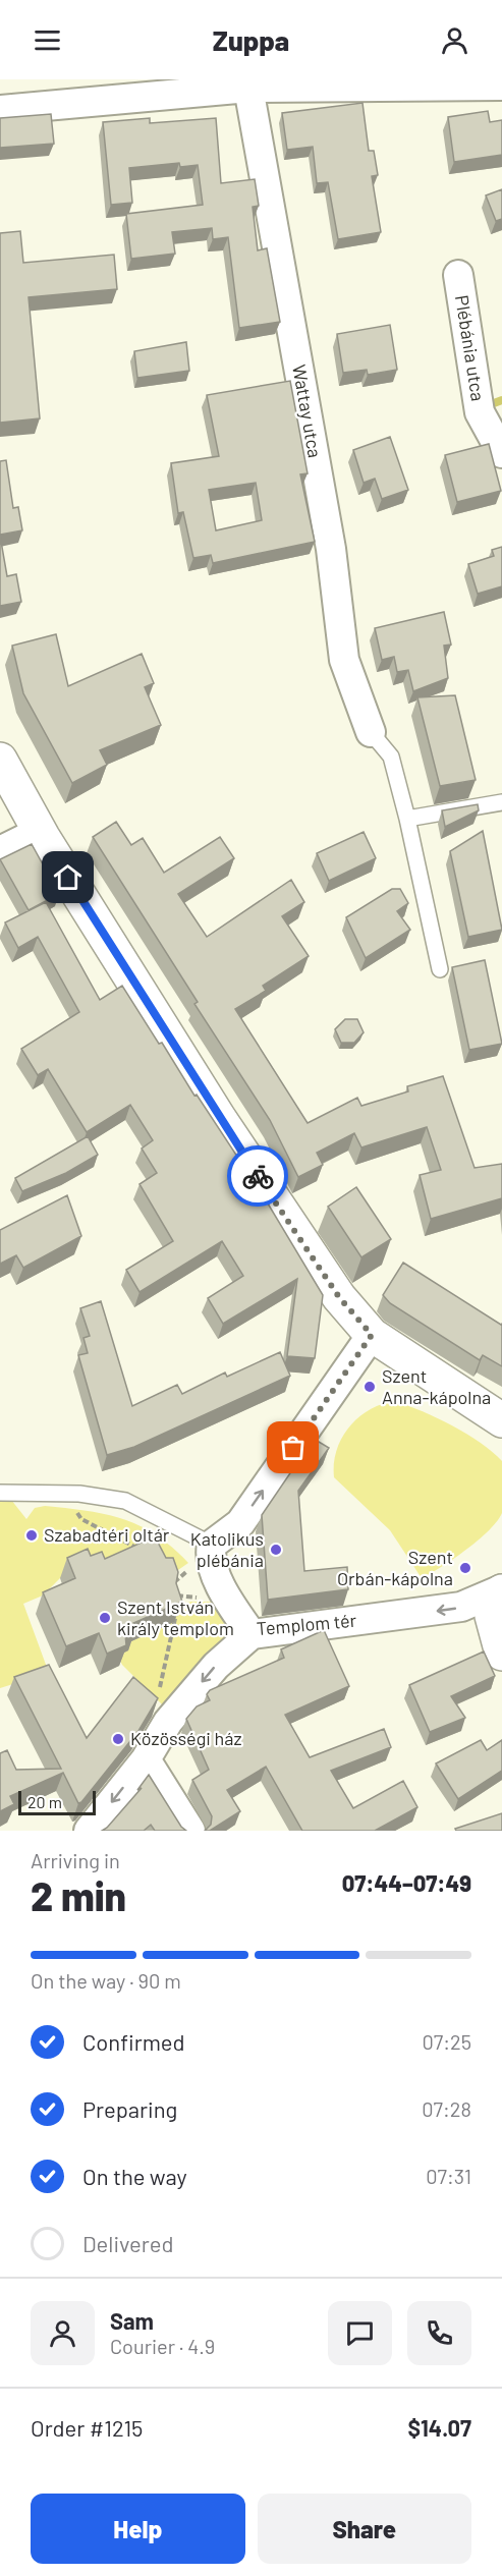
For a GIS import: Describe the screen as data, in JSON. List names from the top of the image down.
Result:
{
  "streets": {
    "street": ["Plébánia utca", "Wattay utca", "Templom tér"]
  },
  "one_way": ["Templom tér"],
  "places": [
    "Szent Anna-kápolna",
    "Szabadtéri oltár",
    "Katolikus plébánia",
    "Szent Orbán-kápolna",
    "Szent István király templom",
    "Közösségi ház"
  ],
  "scale_bar": "20 m",
  "page": {
    "header": "Zuppa",
    "scale": "20 m",
    "heading": ["2 min", "Arriving in", "07:44–07:49"],
    "panel": [
      "Sam",
      "Courier · 4.9",
      "Order #1215",
      "$14.07"
    ],
    "bar": "On the way · 90 m",
    "list": [
      ["Confirmed", "07:25"],
      ["Preparing", "07:28"],
      ["On the way", "07:31"],
      "Delivered"
    ],
    "buttons": ["Help", "Share"]
  }
}
